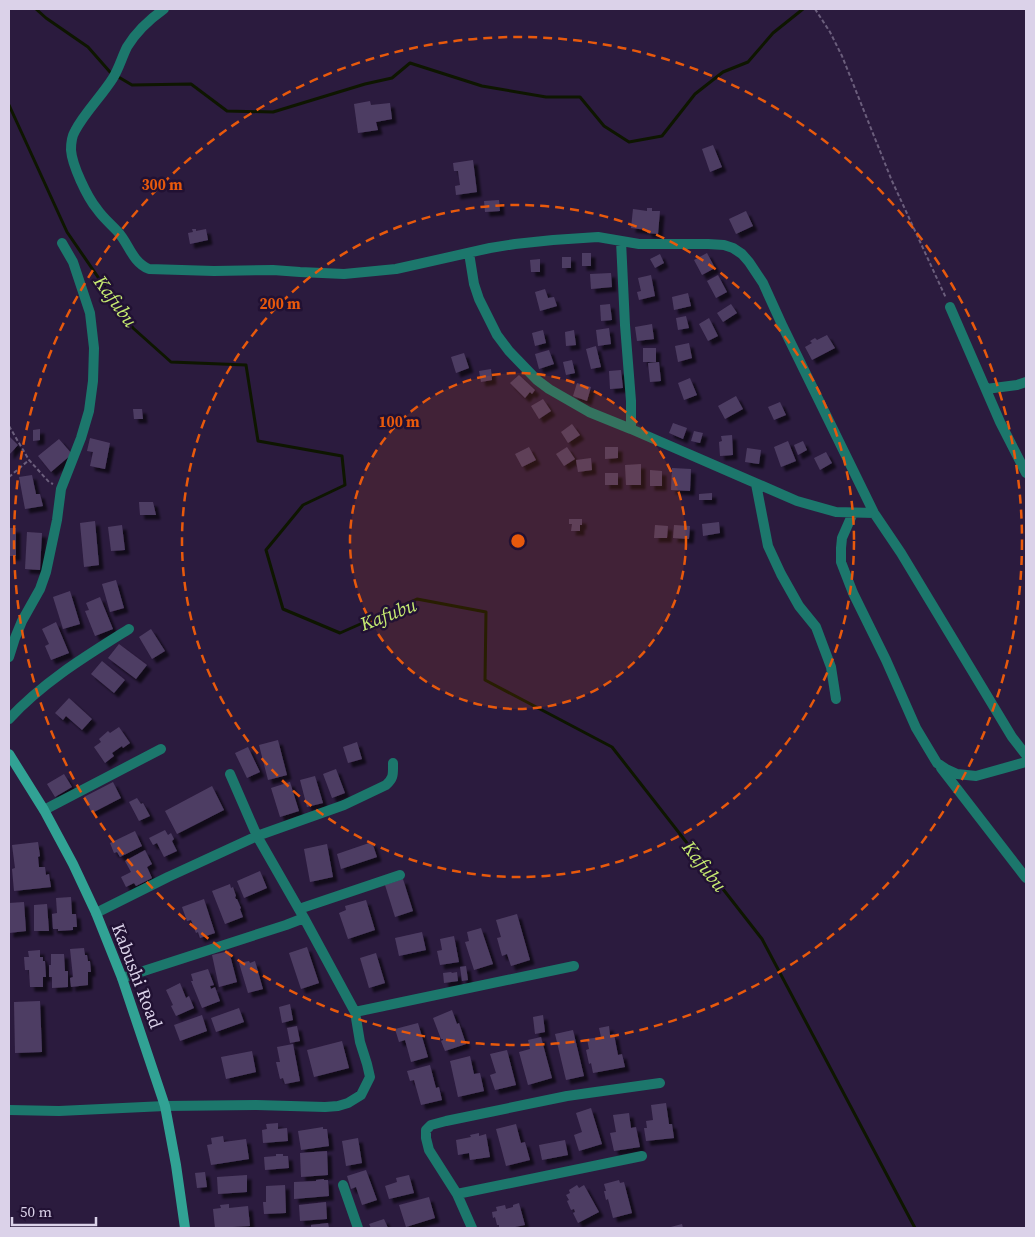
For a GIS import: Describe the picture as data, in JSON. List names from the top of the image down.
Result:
{
  "streets": {
    "main road": ["Kabushi Road"]
  },
  "water": ["Kafubu"],
  "scale_bar": "50 m",
  "rings": ["300 m", "200 m", "100 m"]
}
